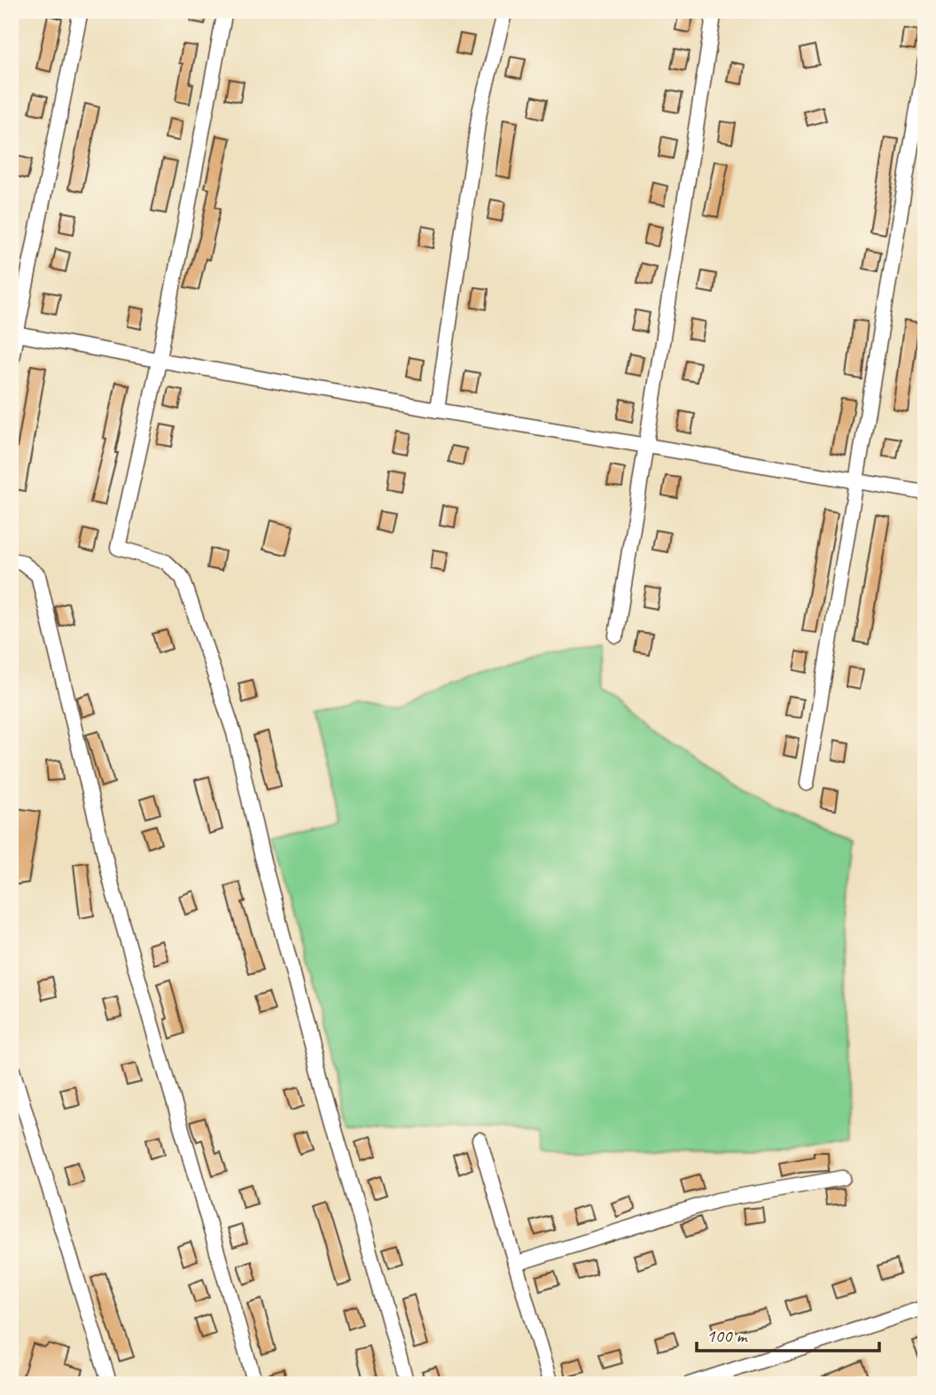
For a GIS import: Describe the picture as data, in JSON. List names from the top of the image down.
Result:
{
  "scale_bar": "100 m"
}
